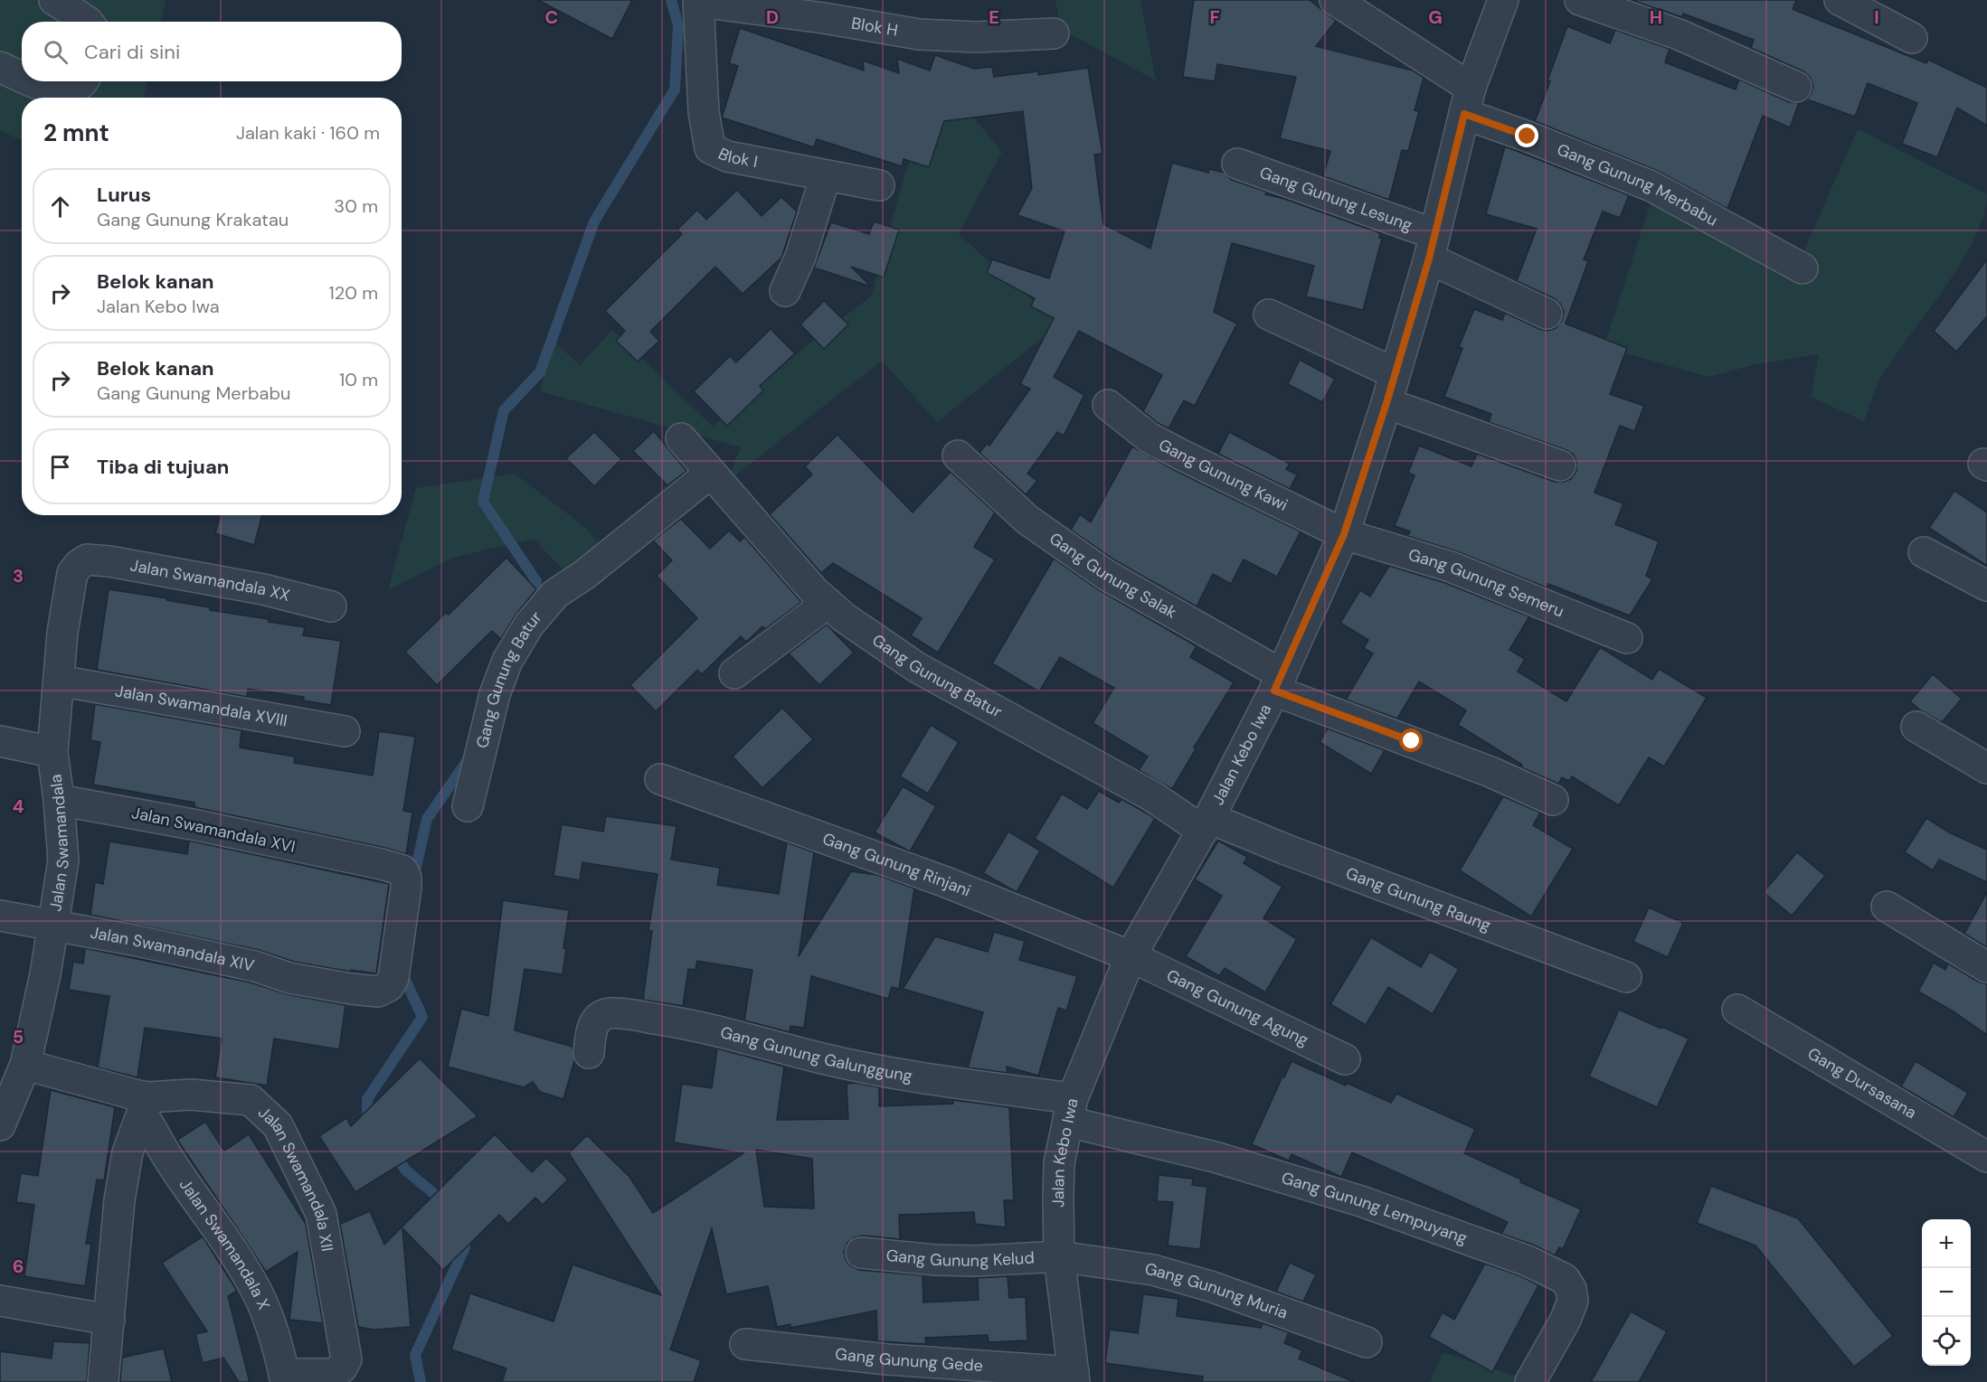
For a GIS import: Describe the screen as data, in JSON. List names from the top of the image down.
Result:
{
  "streets": {
    "street": [
      "Blok H",
      "Blok I",
      "Gang Gunung Merbabu",
      "Gang Gunung Lesung",
      "Gang Gunung Kawi",
      "Gang Gunung Salak",
      "Jalan Swamandala XX",
      "Gang Gunung Semeru",
      "Gang Gunung Batur",
      "Jalan Swamandala XVIII",
      "Jalan Kebo Iwa",
      "Jalan Swamandala XVI",
      "Jalan Swamandala",
      "Gang Gunung Rinjani",
      "Gang Gunung Raung",
      "Jalan Swamandala XIV",
      "Gang Gunung Agung",
      "Gang Gunung Galunggung",
      "Gang Dursasana",
      "Jalan Swamandala XII",
      "Gang Gunung Lempuyang",
      "Jalan Swamandala X",
      "Gang Gunung Kelud",
      "Gang Gunung Muria",
      "Gang Gunung Gede"
    ]
  },
  "crossings": [
    ["Blok H", "Blok I"],
    ["Gang Gunung Merbabu", "Jalan Kebo Iwa"],
    ["Gang Gunung Lesung", "Jalan Kebo Iwa"],
    ["Gang Gunung Kawi", "Gang Gunung Semeru"],
    ["Gang Gunung Kawi", "Jalan Kebo Iwa"],
    ["Gang Gunung Salak", "Jalan Kebo Iwa"],
    ["Jalan Swamandala XX", "Jalan Swamandala"],
    ["Gang Gunung Semeru", "Jalan Kebo Iwa"],
    ["Gang Gunung Batur", "Jalan Kebo Iwa"],
    ["Gang Gunung Batur", "Gang Gunung Raung"],
    ["Jalan Swamandala XVIII", "Jalan Swamandala"],
    ["Jalan Kebo Iwa", "Gang Gunung Rinjani"],
    ["Jalan Kebo Iwa", "Gang Gunung Raung"],
    ["Jalan Kebo Iwa", "Gang Gunung Agung"],
    ["Jalan Kebo Iwa", "Gang Gunung Galunggung"],
    ["Jalan Kebo Iwa", "Gang Gunung Lempuyang"],
    ["Jalan Kebo Iwa", "Gang Gunung Kelud"],
    ["Jalan Kebo Iwa", "Gang Gunung Muria"],
    ["Jalan Kebo Iwa", "Gang Gunung Gede"],
    ["Jalan Swamandala XVI", "Jalan Swamandala"],
    ["Jalan Swamandala XVI", "Jalan Swamandala XIV"],
    ["Jalan Swamandala", "Jalan Swamandala XIV"],
    ["Jalan Swamandala", "Jalan Swamandala XII"],
    ["Gang Gunung Rinjani", "Gang Gunung Agung"],
    ["Gang Gunung Galunggung", "Gang Gunung Lempuyang"],
    ["Jalan Swamandala XII", "Jalan Swamandala X"],
    ["Gang Gunung Kelud", "Gang Gunung Muria"]
  ],
  "page": {
    "search": "Cari di sini",
    "heading": ["2 mnt", "Jalan kaki · 160 m"],
    "list": [
      ["Lurus", "Gang Gunung Krakatau", "30 m"],
      ["Belok kanan", "Jalan Kebo Iwa", "120 m"],
      ["Belok kanan", "Gang Gunung Merbabu", "10 m"],
      "Tiba di tujuan"
    ],
    "map_buttons": ["+", "−"]
  },
  "grid": {
    "columns": [
      "C",
      "D",
      "E",
      "F",
      "G",
      "H",
      "I"
    ],
    "rows": [
      "3",
      "4",
      "5",
      "6"
    ]
  }
}
